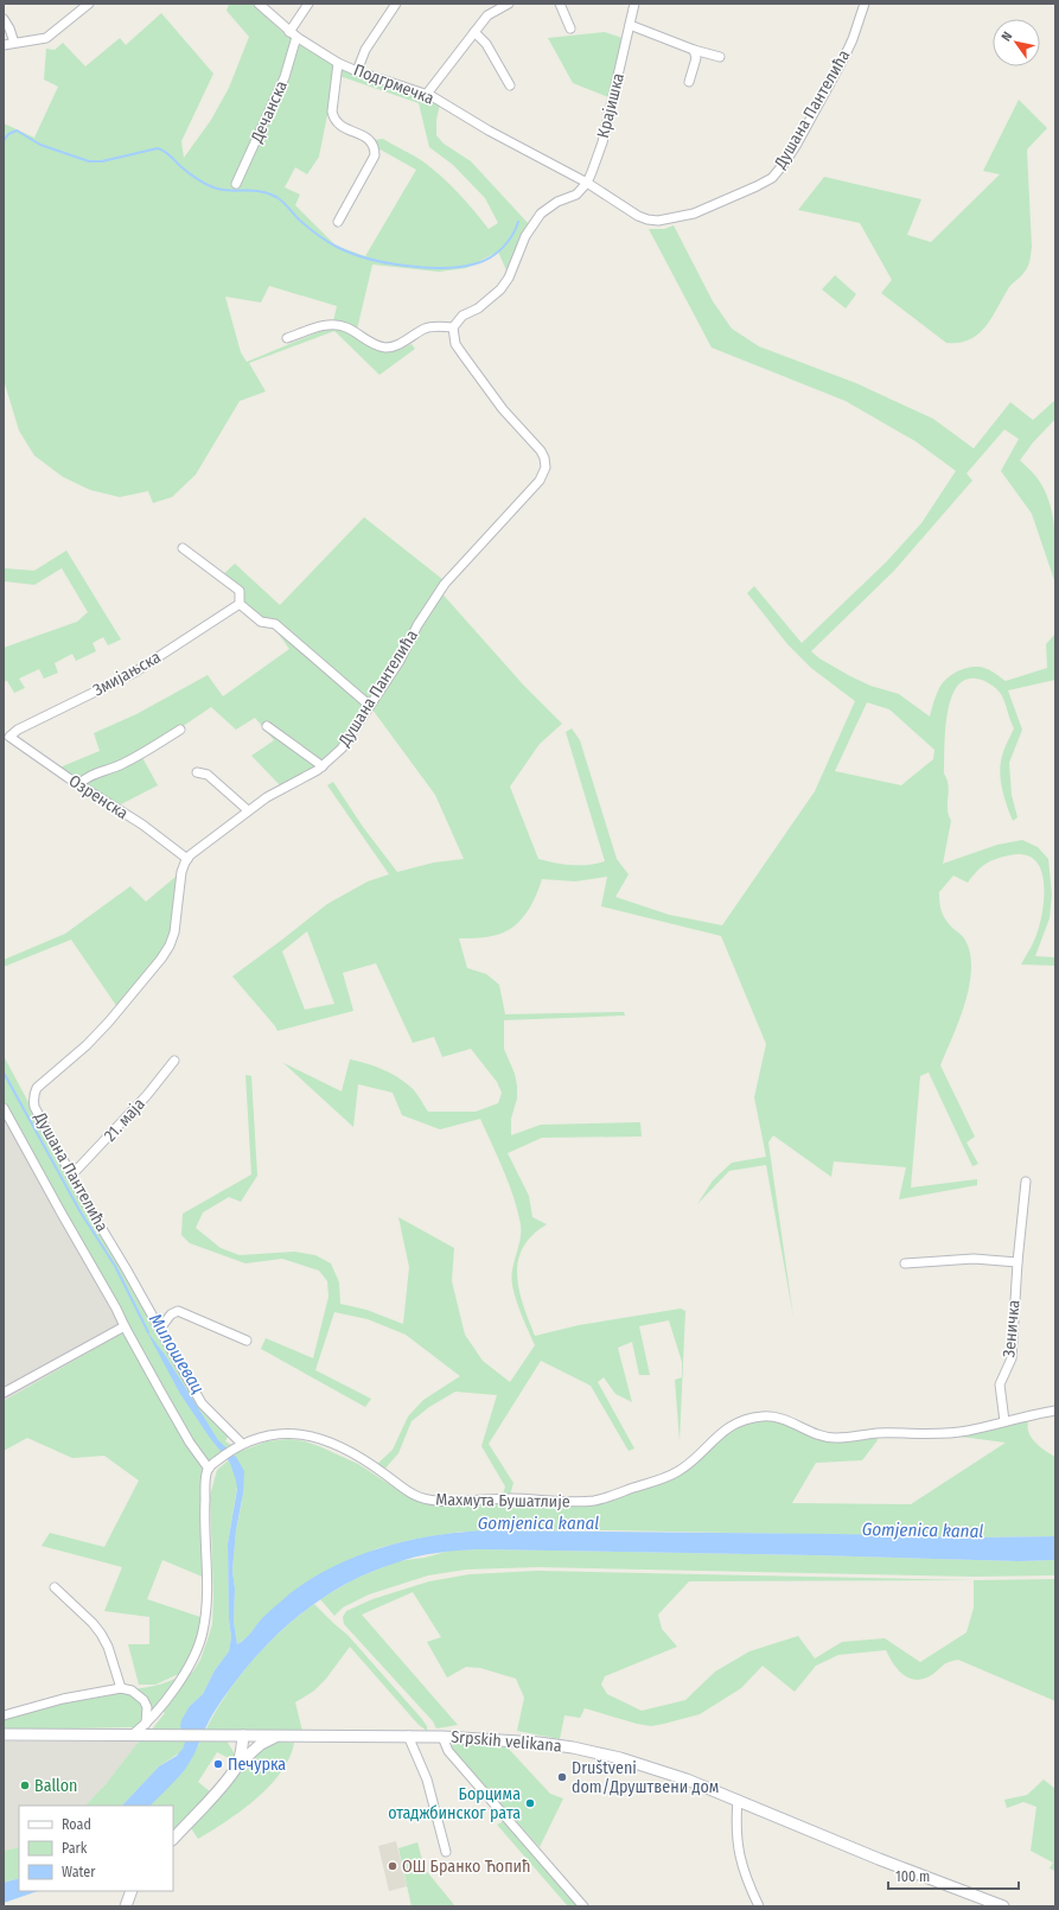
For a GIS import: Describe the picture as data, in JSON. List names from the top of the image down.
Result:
{
  "streets": {
    "main road": ["Srpskih velikana"],
    "street": [
      "Подгрмечка",
      "Крајишка",
      "Душана Пантелића",
      "Дечанска",
      "Змијањска",
      "Озренска",
      "21. маја",
      "Зеничка",
      "Махмута Бушатлије"
    ]
  },
  "crossings": [
    ["Подгрмечка", "Крајишка"],
    ["Подгрмечка", "Душана Пантелића"],
    ["Подгрмечка", "Дечанска"],
    ["Крајишка", "Душана Пантелића"],
    ["Душана Пантелића", "Озренска"],
    ["Душана Пантелића", "21. маја"],
    ["Душана Пантелића", "Махмута Бушатлије"],
    ["Змијањска", "Озренска"],
    ["Зеничка", "Махмута Бушатлије"]
  ],
  "water": ["Милошевац", "Gomjenica kanal"],
  "places": [
    "Печурка",
    "Društveni dom/Друштвени дом",
    "Ballon",
    "Борцима отаджбинског рата",
    "ОШ Бранко Ћопић"
  ],
  "legend": ["Road", "Park", "Water"],
  "scale_bar": "100 m",
  "north": "top left"
}
